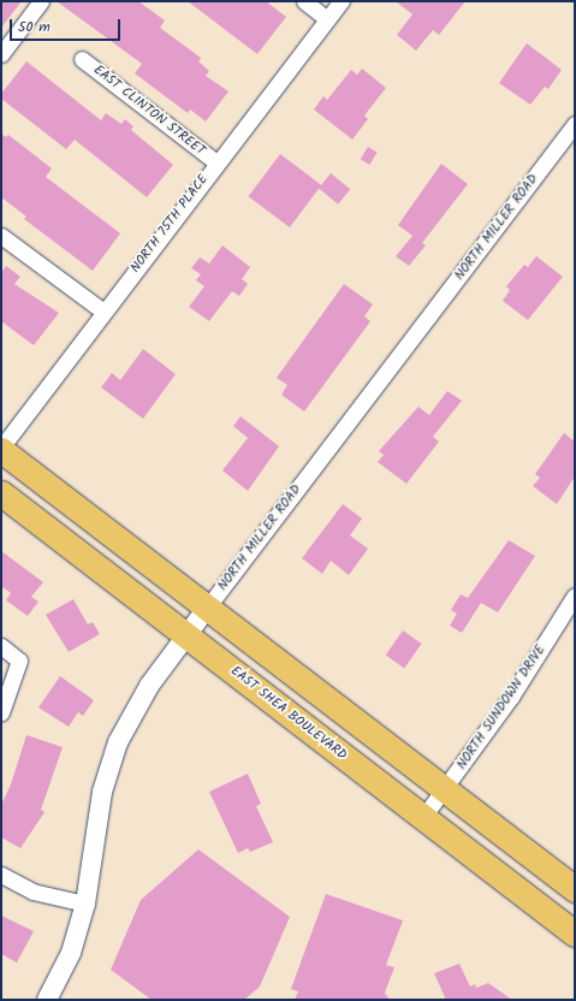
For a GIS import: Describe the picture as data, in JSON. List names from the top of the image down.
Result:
{
  "streets": {
    "main road": ["EAST SHEA BOULEVARD"],
    "street": [
      "EAST CLINTON STREET",
      "NORTH 75TH PLACE",
      "NORTH MILLER ROAD",
      "NORTH SUNDOWN DRIVE"
    ]
  },
  "crossings": [
    ["EAST CLINTON STREET", "NORTH 75TH PLACE"],
    ["NORTH MILLER ROAD", "EAST SHEA BOULEVARD"],
    ["NORTH SUNDOWN DRIVE", "EAST SHEA BOULEVARD"]
  ],
  "scale_bar": "50 m"
}
